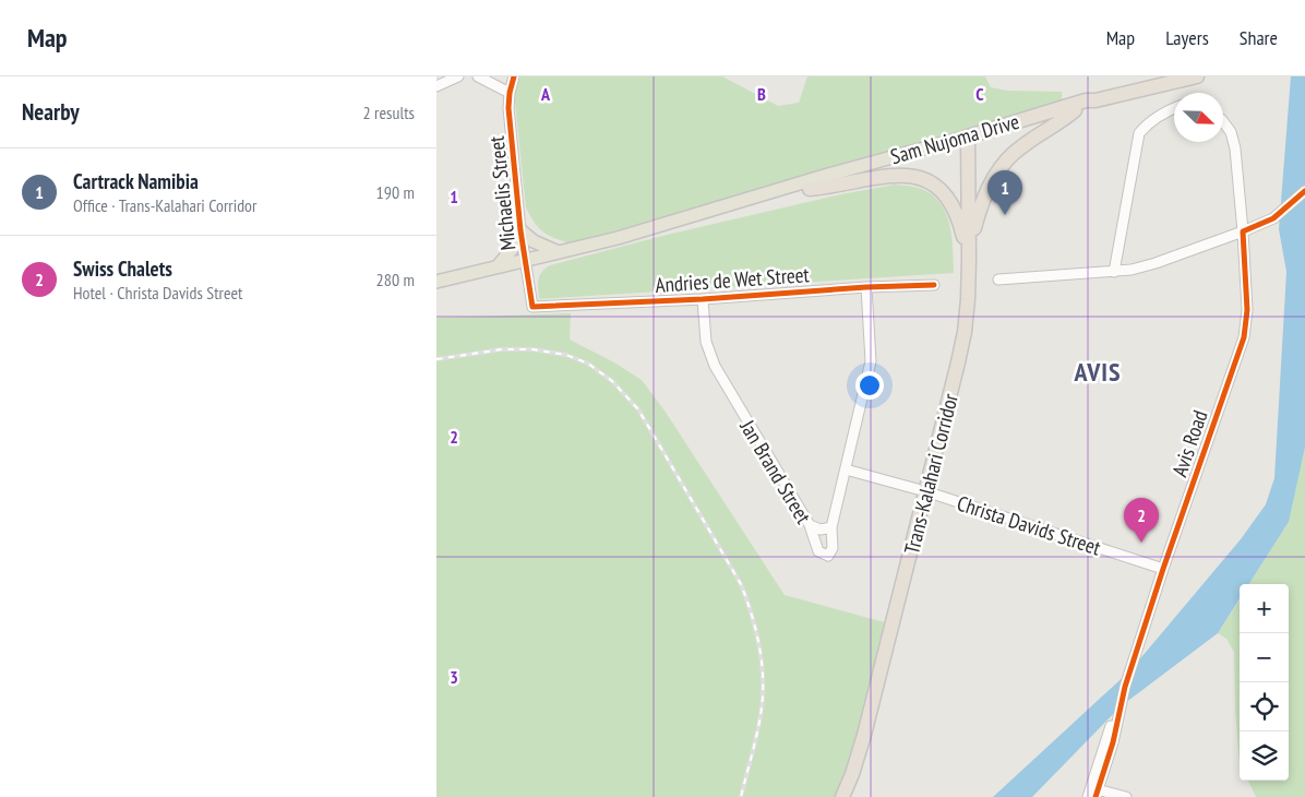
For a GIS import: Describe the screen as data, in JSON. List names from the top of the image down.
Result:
{
  "streets": {
    "highway": ["Sam Nujoma Drive", "Trans-Kalahari Corridor"],
    "street": [
      "Michaelis Street",
      "Andries de Wet Street",
      "Avis Road",
      "Jan Brand Street",
      "Christa Davids Street"
    ]
  },
  "crossings": [
    ["Sam Nujoma Drive", "Michaelis Street"],
    ["Sam Nujoma Drive", "Trans-Kalahari Corridor"],
    ["Michaelis Street", "Andries de Wet Street"],
    ["Andries de Wet Street", "Jan Brand Street"],
    ["Avis Road", "Christa Davids Street"],
    ["Trans-Kalahari Corridor", "Christa Davids Street"]
  ],
  "districts": ["AVIS"],
  "north": "bottom right",
  "page": {
    "header": "Map",
    "nav": ["Map", "Layers", "Share"],
    "heading": ["Nearby", "2 results"],
    "list": [
      {
        "mark": "1",
        "name": "Cartrack Namibia",
        "note": "Office · Trans-Kalahari Corridor",
        "value": "190 m"
      },
      {
        "mark": "2",
        "name": "Swiss Chalets",
        "note": "Hotel · Christa Davids Street",
        "value": "280 m"
      }
    ],
    "pins": ["1", "2"],
    "map_buttons": ["+", "−"]
  },
  "grid": {
    "columns": ["A", "B", "C"],
    "rows": ["1", "2", "3"]
  }
}
